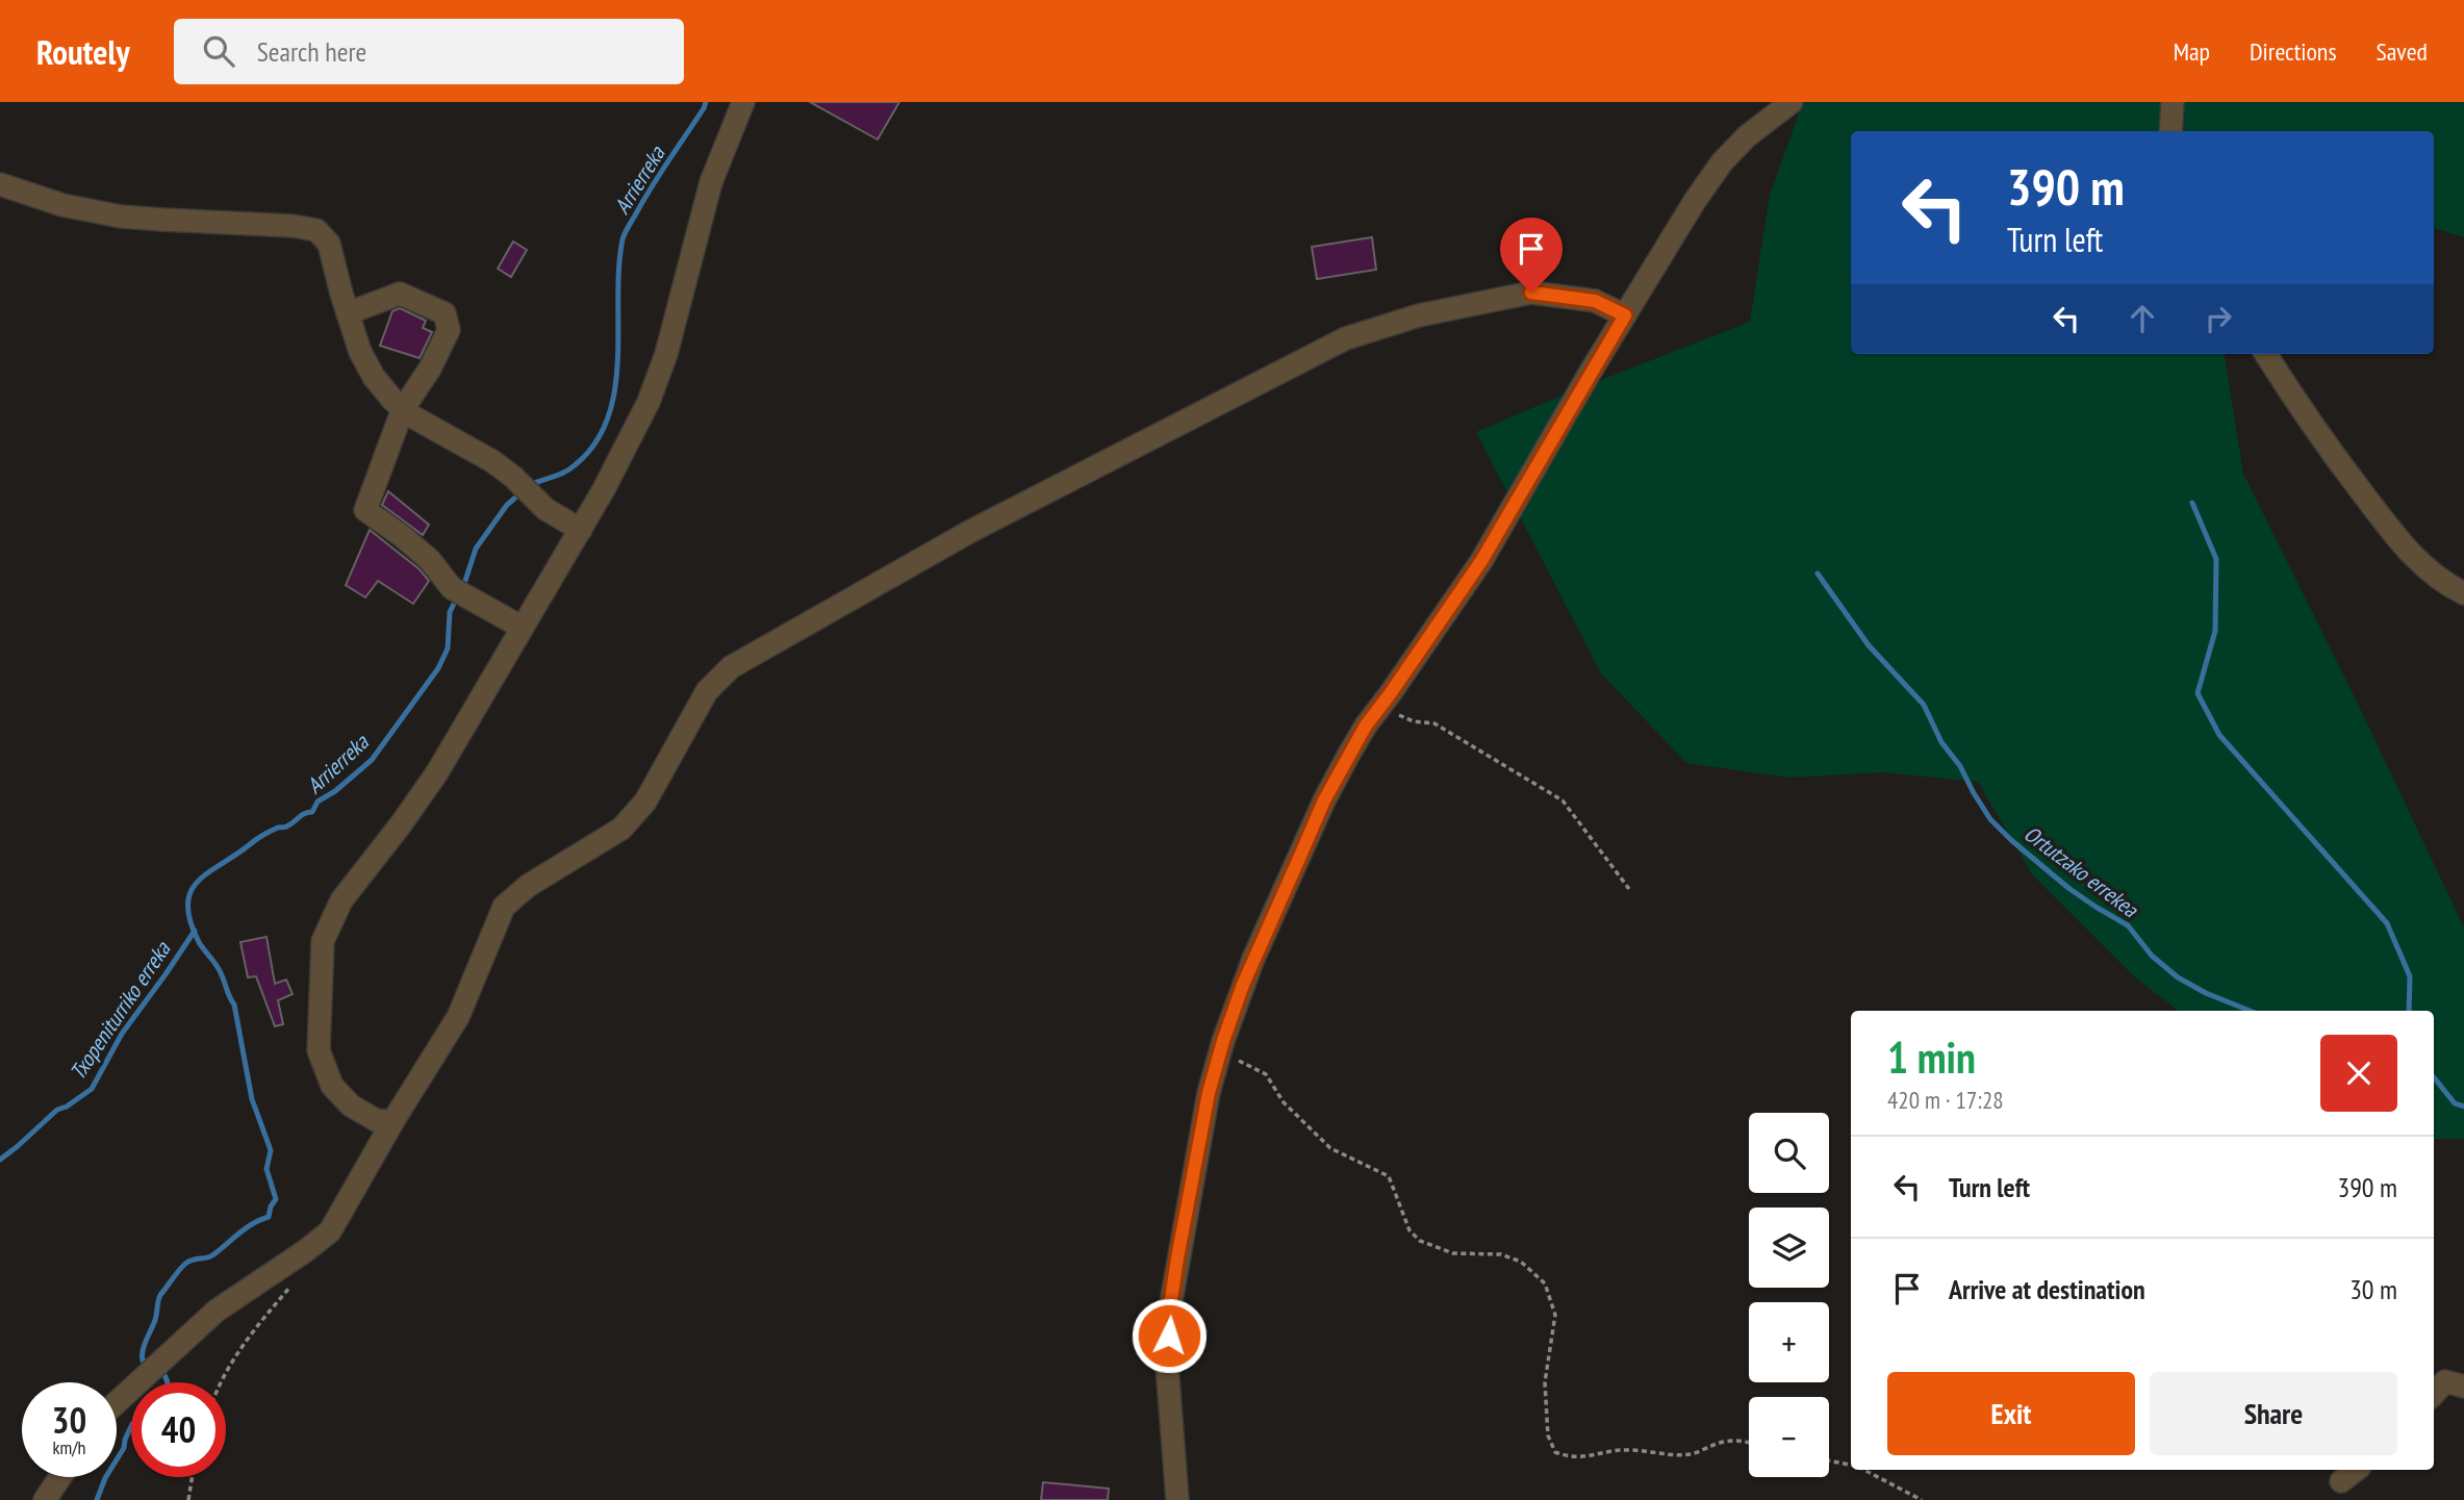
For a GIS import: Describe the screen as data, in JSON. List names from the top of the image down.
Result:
{
  "water": ["Arrierreka", "Ortutzako errekea", "Txopeniturriko erreka"],
  "page": {
    "header": "Routely",
    "search": "Search here",
    "nav": ["Map", "Directions", "Saved"],
    "turn": ["390 m", "Turn left"],
    "heading": ["1 min", "420 m · 17:28"],
    "map_buttons": ["+", "−"],
    "list": [
      {
        "name": "Turn left",
        "value": "390 m"
      },
      {
        "name": "Arrive at destination",
        "value": "30 m"
      }
    ],
    "buttons": ["Exit", "Share"],
    "speed": "30 km/h",
    "limit": "40"
  }
}
